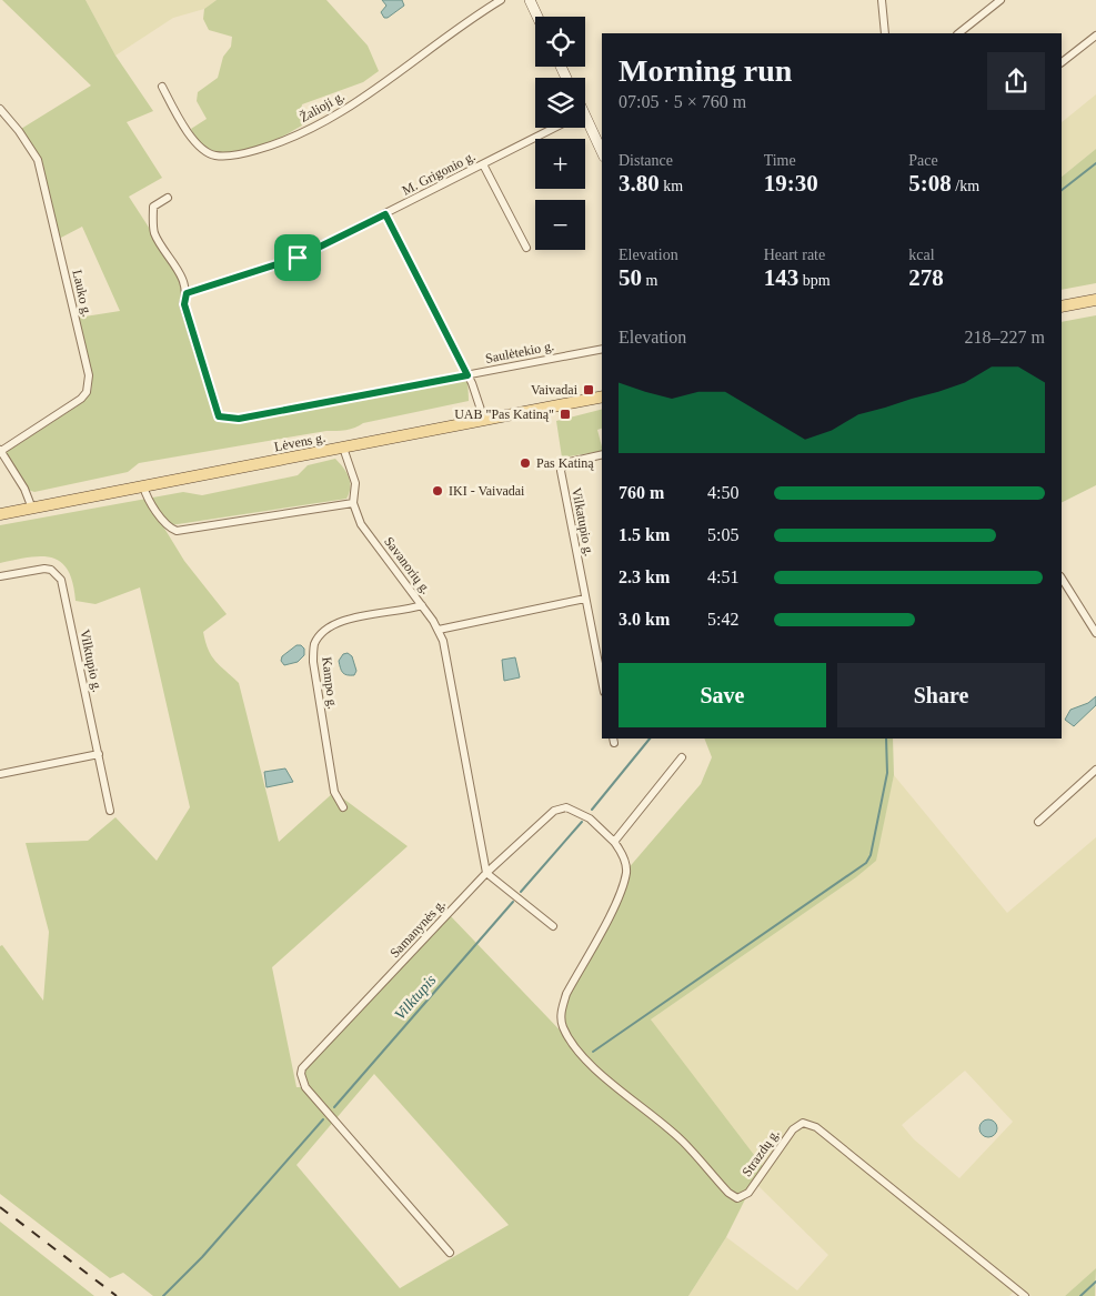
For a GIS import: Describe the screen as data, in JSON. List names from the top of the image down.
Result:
{
  "streets": {
    "main road": ["Lėvens g."],
    "street": [
      "Žalioji g.",
      "M. Grigonio g.",
      "Lauko g.",
      "Saulėtekio g.",
      "Vilkatupio g.",
      "Savanorių g.",
      "Vilktupio g.",
      "Kampo g.",
      "Samanynės g.",
      "Strazdų g."
    ]
  },
  "crossings": [
    ["M. Grigonio g.", "Saulėtekio g."],
    ["Savanorių g.", "Kampo g."],
    ["Savanorių g.", "Samanynės g."],
    ["Samanynės g.", "Strazdų g."]
  ],
  "water": ["Vilktupis"],
  "places": {
    "transit": ["Vaivadai", "UAB \"Pas Katiną\""],
    "other": ["Pas Katiną", "IKI - Vaivadai"]
  },
  "page": {
    "map_buttons": ["+", "−"],
    "heading": ["Morning run", "07:05 · 5 × 760 m"],
    "stats": [
      ["Distance", "3.80 km"],
      ["Time", "19:30"],
      ["Pace", "5:08 /km"],
      ["Elevation", "50 m"],
      ["Heart rate", "143 bpm"],
      ["kcal", "278"]
    ],
    "chart": ["Elevation", "218–227 m"],
    "list": [
      {
        "name": "760 m",
        "note": "4:50"
      },
      {
        "name": "1.5 km",
        "note": "5:05"
      },
      {
        "name": "2.3 km",
        "note": "4:51"
      },
      {
        "name": "3.0 km",
        "note": "5:42"
      }
    ],
    "buttons": ["Save", "Share"]
  }
}
